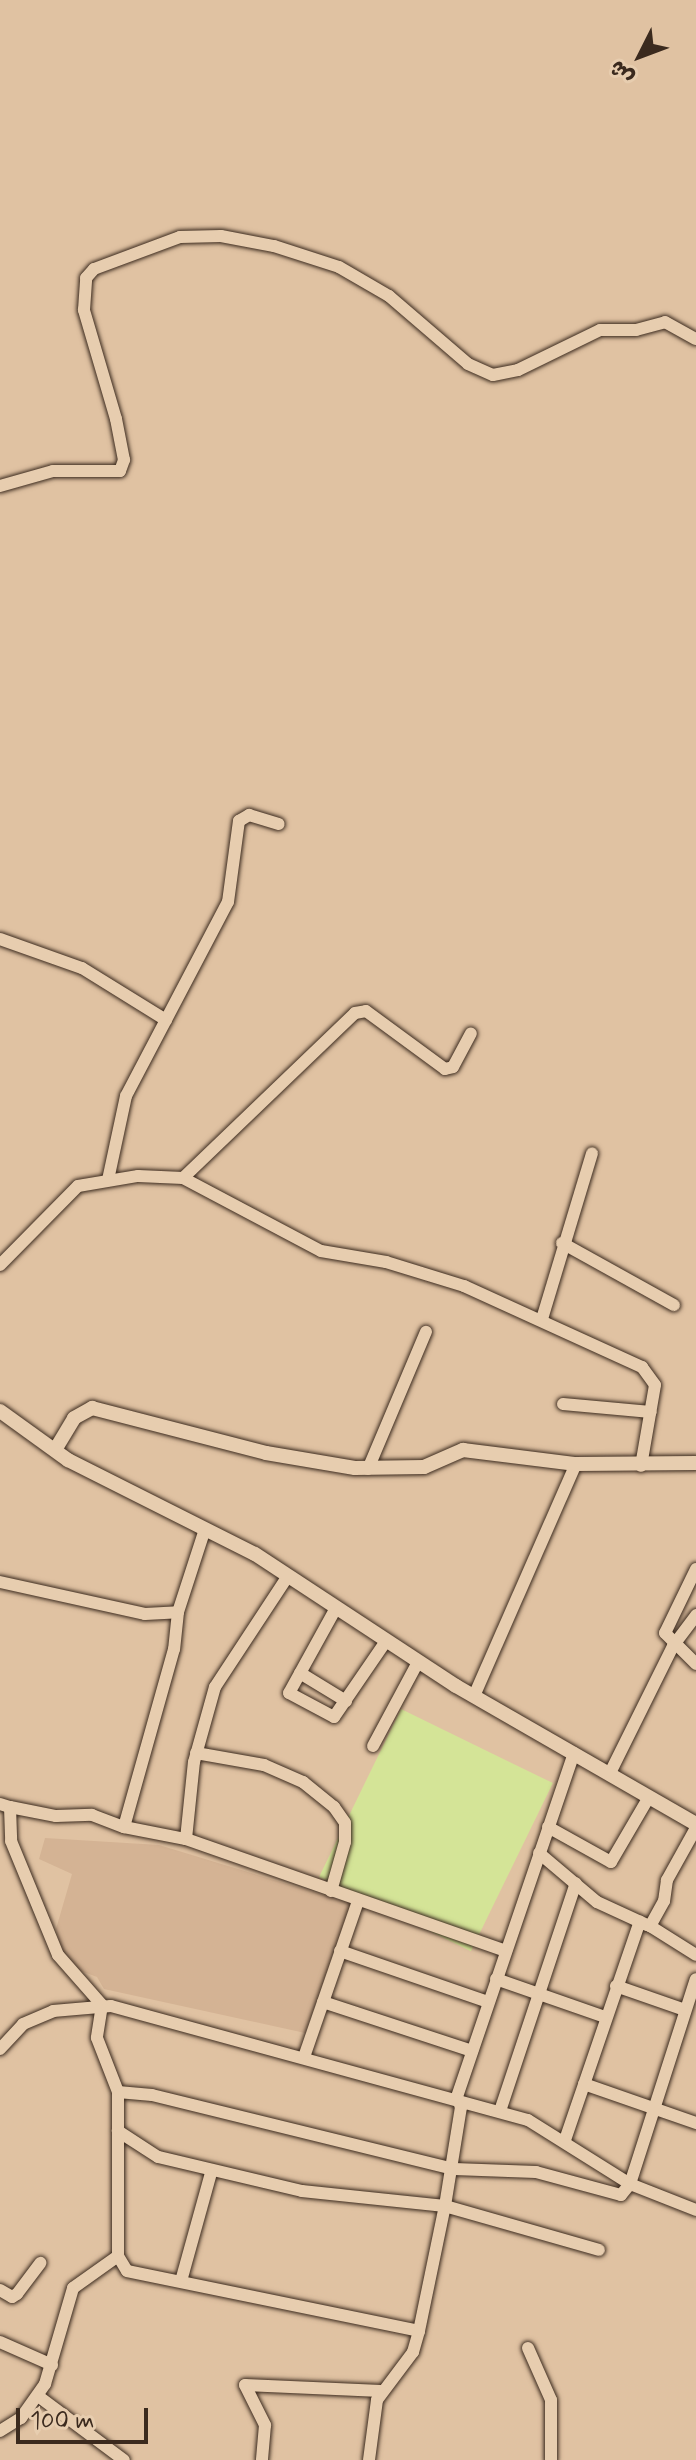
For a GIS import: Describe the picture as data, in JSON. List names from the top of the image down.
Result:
{
  "scale_bar": "100 m",
  "north": "bottom left"
}
